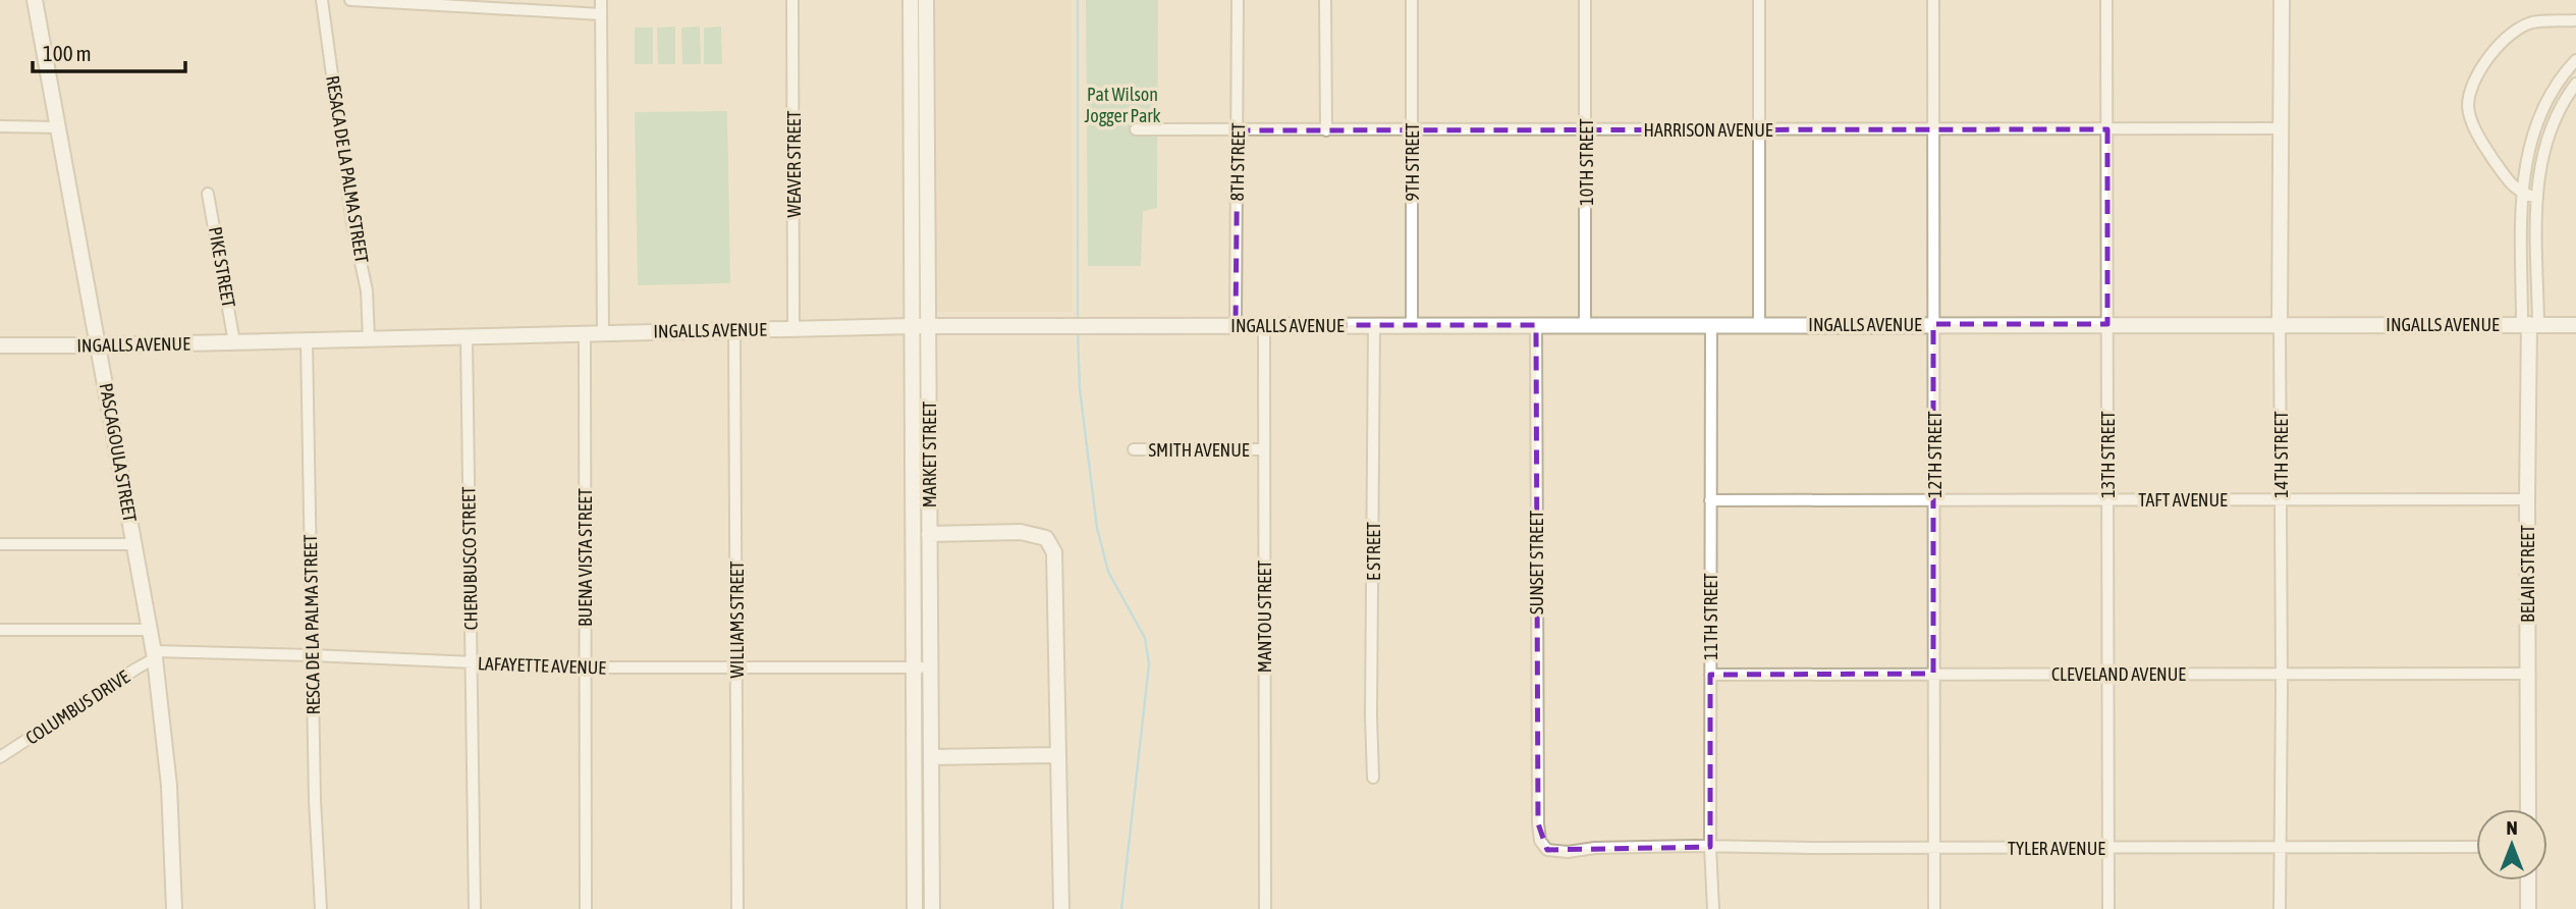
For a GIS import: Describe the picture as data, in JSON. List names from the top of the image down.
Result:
{
  "streets": {
    "street": [
      "HARRISON AVENUE",
      "8TH STREET",
      "9TH STREET",
      "10TH STREET",
      "WEAVER STREET",
      "RESACA DE LA PALMA STREET",
      "PIKE STREET",
      "INGALLS AVENUE",
      "SMITH AVENUE",
      "PASCAGOULA STREET",
      "MARKET STREET",
      "12TH STREET",
      "13TH STREET",
      "14TH STREET",
      "TAFT AVENUE",
      "E STREET",
      "BUENA VISTA STREET",
      "CHERUBUSCO STREET",
      "SUNSET STREET",
      "BELAIR STREET",
      "MANTOU STREET",
      "11TH STREET",
      "WILLIAMS STREET",
      "RESCA DE LA PALMA STREET",
      "LAFAYETTE AVENUE",
      "CLEVELAND AVENUE",
      "COLUMBUS DRIVE",
      "TYLER AVENUE"
    ]
  },
  "crossings": [
    ["HARRISON AVENUE", "8TH STREET"],
    ["HARRISON AVENUE", "9TH STREET"],
    ["HARRISON AVENUE", "10TH STREET"],
    ["HARRISON AVENUE", "12TH STREET"],
    ["HARRISON AVENUE", "13TH STREET"],
    ["HARRISON AVENUE", "14TH STREET"],
    ["8TH STREET", "INGALLS AVENUE"],
    ["9TH STREET", "INGALLS AVENUE"],
    ["10TH STREET", "INGALLS AVENUE"],
    ["WEAVER STREET", "INGALLS AVENUE"],
    ["RESACA DE LA PALMA STREET", "INGALLS AVENUE"],
    ["PIKE STREET", "INGALLS AVENUE"],
    ["INGALLS AVENUE", "PASCAGOULA STREET"],
    ["INGALLS AVENUE", "MARKET STREET"],
    ["INGALLS AVENUE", "12TH STREET"],
    ["INGALLS AVENUE", "13TH STREET"],
    ["INGALLS AVENUE", "14TH STREET"],
    ["INGALLS AVENUE", "E STREET"],
    ["INGALLS AVENUE", "BUENA VISTA STREET"],
    ["INGALLS AVENUE", "CHERUBUSCO STREET"],
    ["INGALLS AVENUE", "SUNSET STREET"],
    ["INGALLS AVENUE", "BELAIR STREET"],
    ["INGALLS AVENUE", "MANTOU STREET"],
    ["INGALLS AVENUE", "11TH STREET"],
    ["INGALLS AVENUE", "WILLIAMS STREET"],
    ["INGALLS AVENUE", "RESCA DE LA PALMA STREET"],
    ["SMITH AVENUE", "MANTOU STREET"],
    ["PASCAGOULA STREET", "LAFAYETTE AVENUE"],
    ["PASCAGOULA STREET", "COLUMBUS DRIVE"],
    ["MARKET STREET", "LAFAYETTE AVENUE"],
    ["12TH STREET", "TAFT AVENUE"],
    ["12TH STREET", "CLEVELAND AVENUE"],
    ["12TH STREET", "TYLER AVENUE"],
    ["13TH STREET", "TAFT AVENUE"],
    ["13TH STREET", "CLEVELAND AVENUE"],
    ["13TH STREET", "TYLER AVENUE"],
    ["14TH STREET", "TAFT AVENUE"],
    ["14TH STREET", "CLEVELAND AVENUE"],
    ["14TH STREET", "TYLER AVENUE"],
    ["TAFT AVENUE", "BELAIR STREET"],
    ["TAFT AVENUE", "11TH STREET"],
    ["BUENA VISTA STREET", "LAFAYETTE AVENUE"],
    ["CHERUBUSCO STREET", "LAFAYETTE AVENUE"],
    ["SUNSET STREET", "TYLER AVENUE"],
    ["BELAIR STREET", "CLEVELAND AVENUE"],
    ["11TH STREET", "CLEVELAND AVENUE"],
    ["11TH STREET", "TYLER AVENUE"],
    ["WILLIAMS STREET", "LAFAYETTE AVENUE"],
    ["RESCA DE LA PALMA STREET", "LAFAYETTE AVENUE"],
    ["LAFAYETTE AVENUE", "COLUMBUS DRIVE"]
  ],
  "parks": ["Pat Wilson Jogger Park"],
  "scale_bar": "100 m",
  "north": "top"
}
